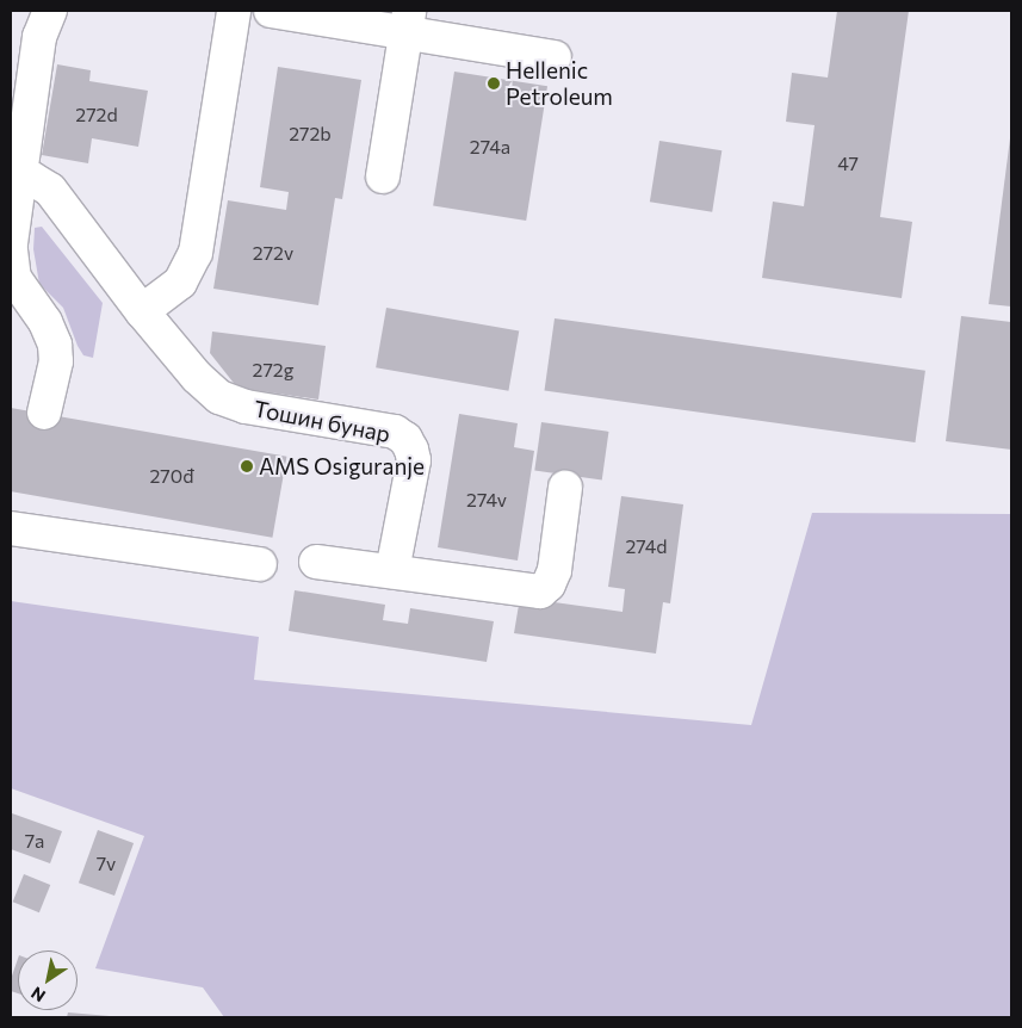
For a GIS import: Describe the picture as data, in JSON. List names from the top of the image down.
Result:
{
  "streets": {
    "street": ["Тошин бунар"]
  },
  "places": ["Hellenic Petroleum", "AMS Osiguranje"],
  "house_numbers": [
    "272d",
    "272b",
    "274a",
    "47",
    "272v",
    "272g",
    "270đ",
    "274v",
    "274d",
    "7a",
    "7v"
  ],
  "north": "bottom left"
}
